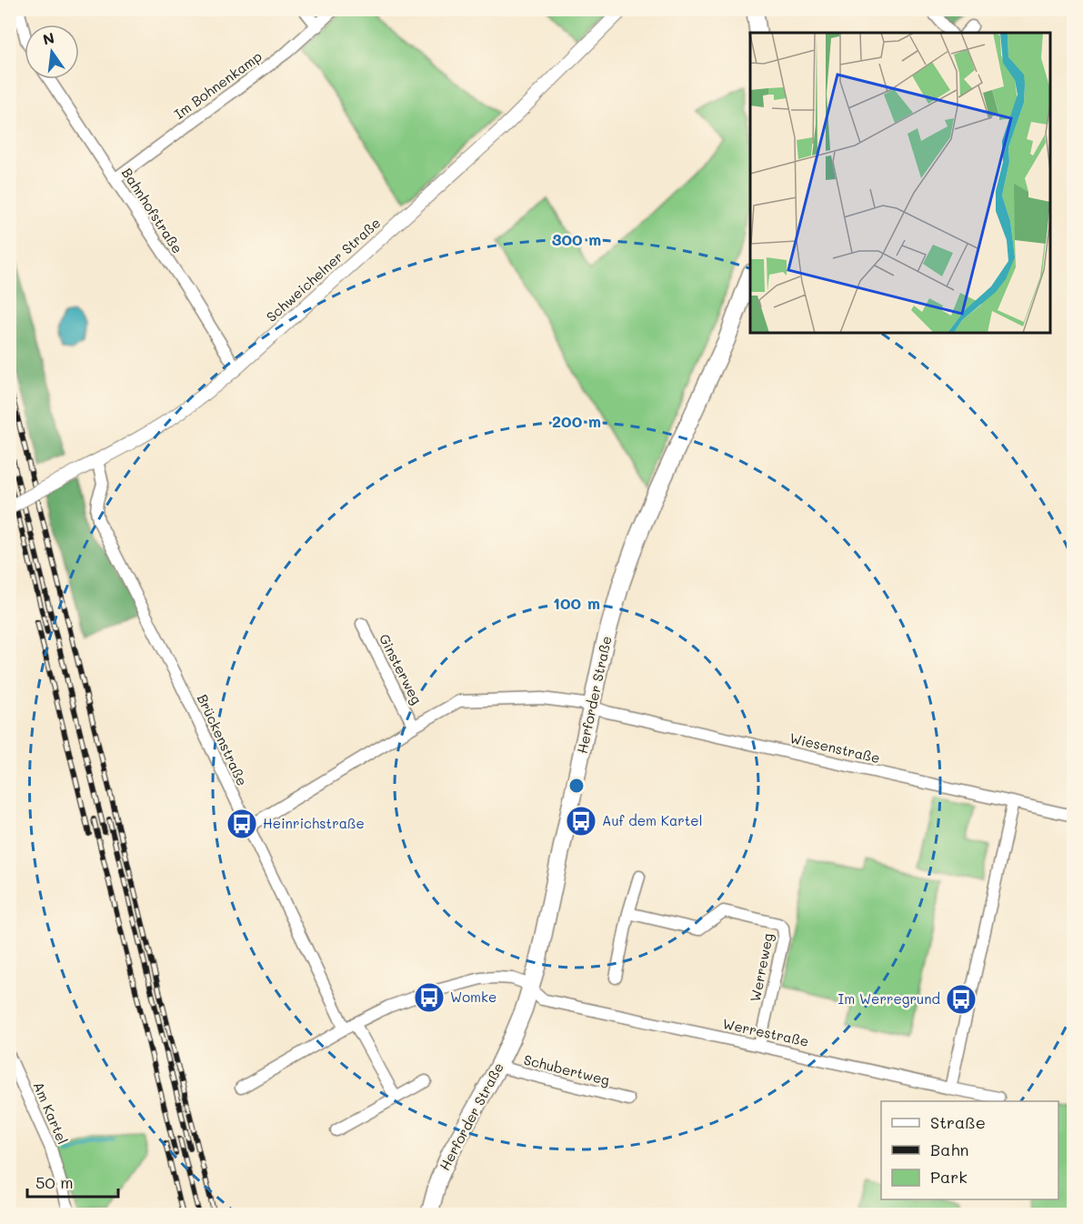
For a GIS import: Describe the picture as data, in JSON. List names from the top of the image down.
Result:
{
  "streets": {
    "main road": ["Herforder Straße"],
    "street": [
      "Im Bohnenkamp",
      "Bahnhofstraße",
      "Schweichelner Straße",
      "Ginsterweg",
      "Brückenstraße",
      "Wiesenstraße",
      "Werreweg",
      "Werrestraße",
      "Schubertweg",
      "Am Kartel"
    ]
  },
  "crossings": [
    ["Im Bohnenkamp", "Bahnhofstraße"],
    ["Bahnhofstraße", "Schweichelner Straße"],
    ["Schweichelner Straße", "Brückenstraße"],
    ["Herforder Straße", "Wiesenstraße"],
    ["Herforder Straße", "Werrestraße"],
    ["Herforder Straße", "Schubertweg"],
    ["Werreweg", "Werrestraße"]
  ],
  "places": {
    "bus stop": [
      "Auf dem Kartel",
      "Heinrichstraße",
      "Womke",
      "Im Werregrund"
    ]
  },
  "legend": ["Straße", "Bahn", "Park"],
  "scale_bar": "50 m",
  "north": "top",
  "rings": ["300 m", "200 m", "100 m"]
}
